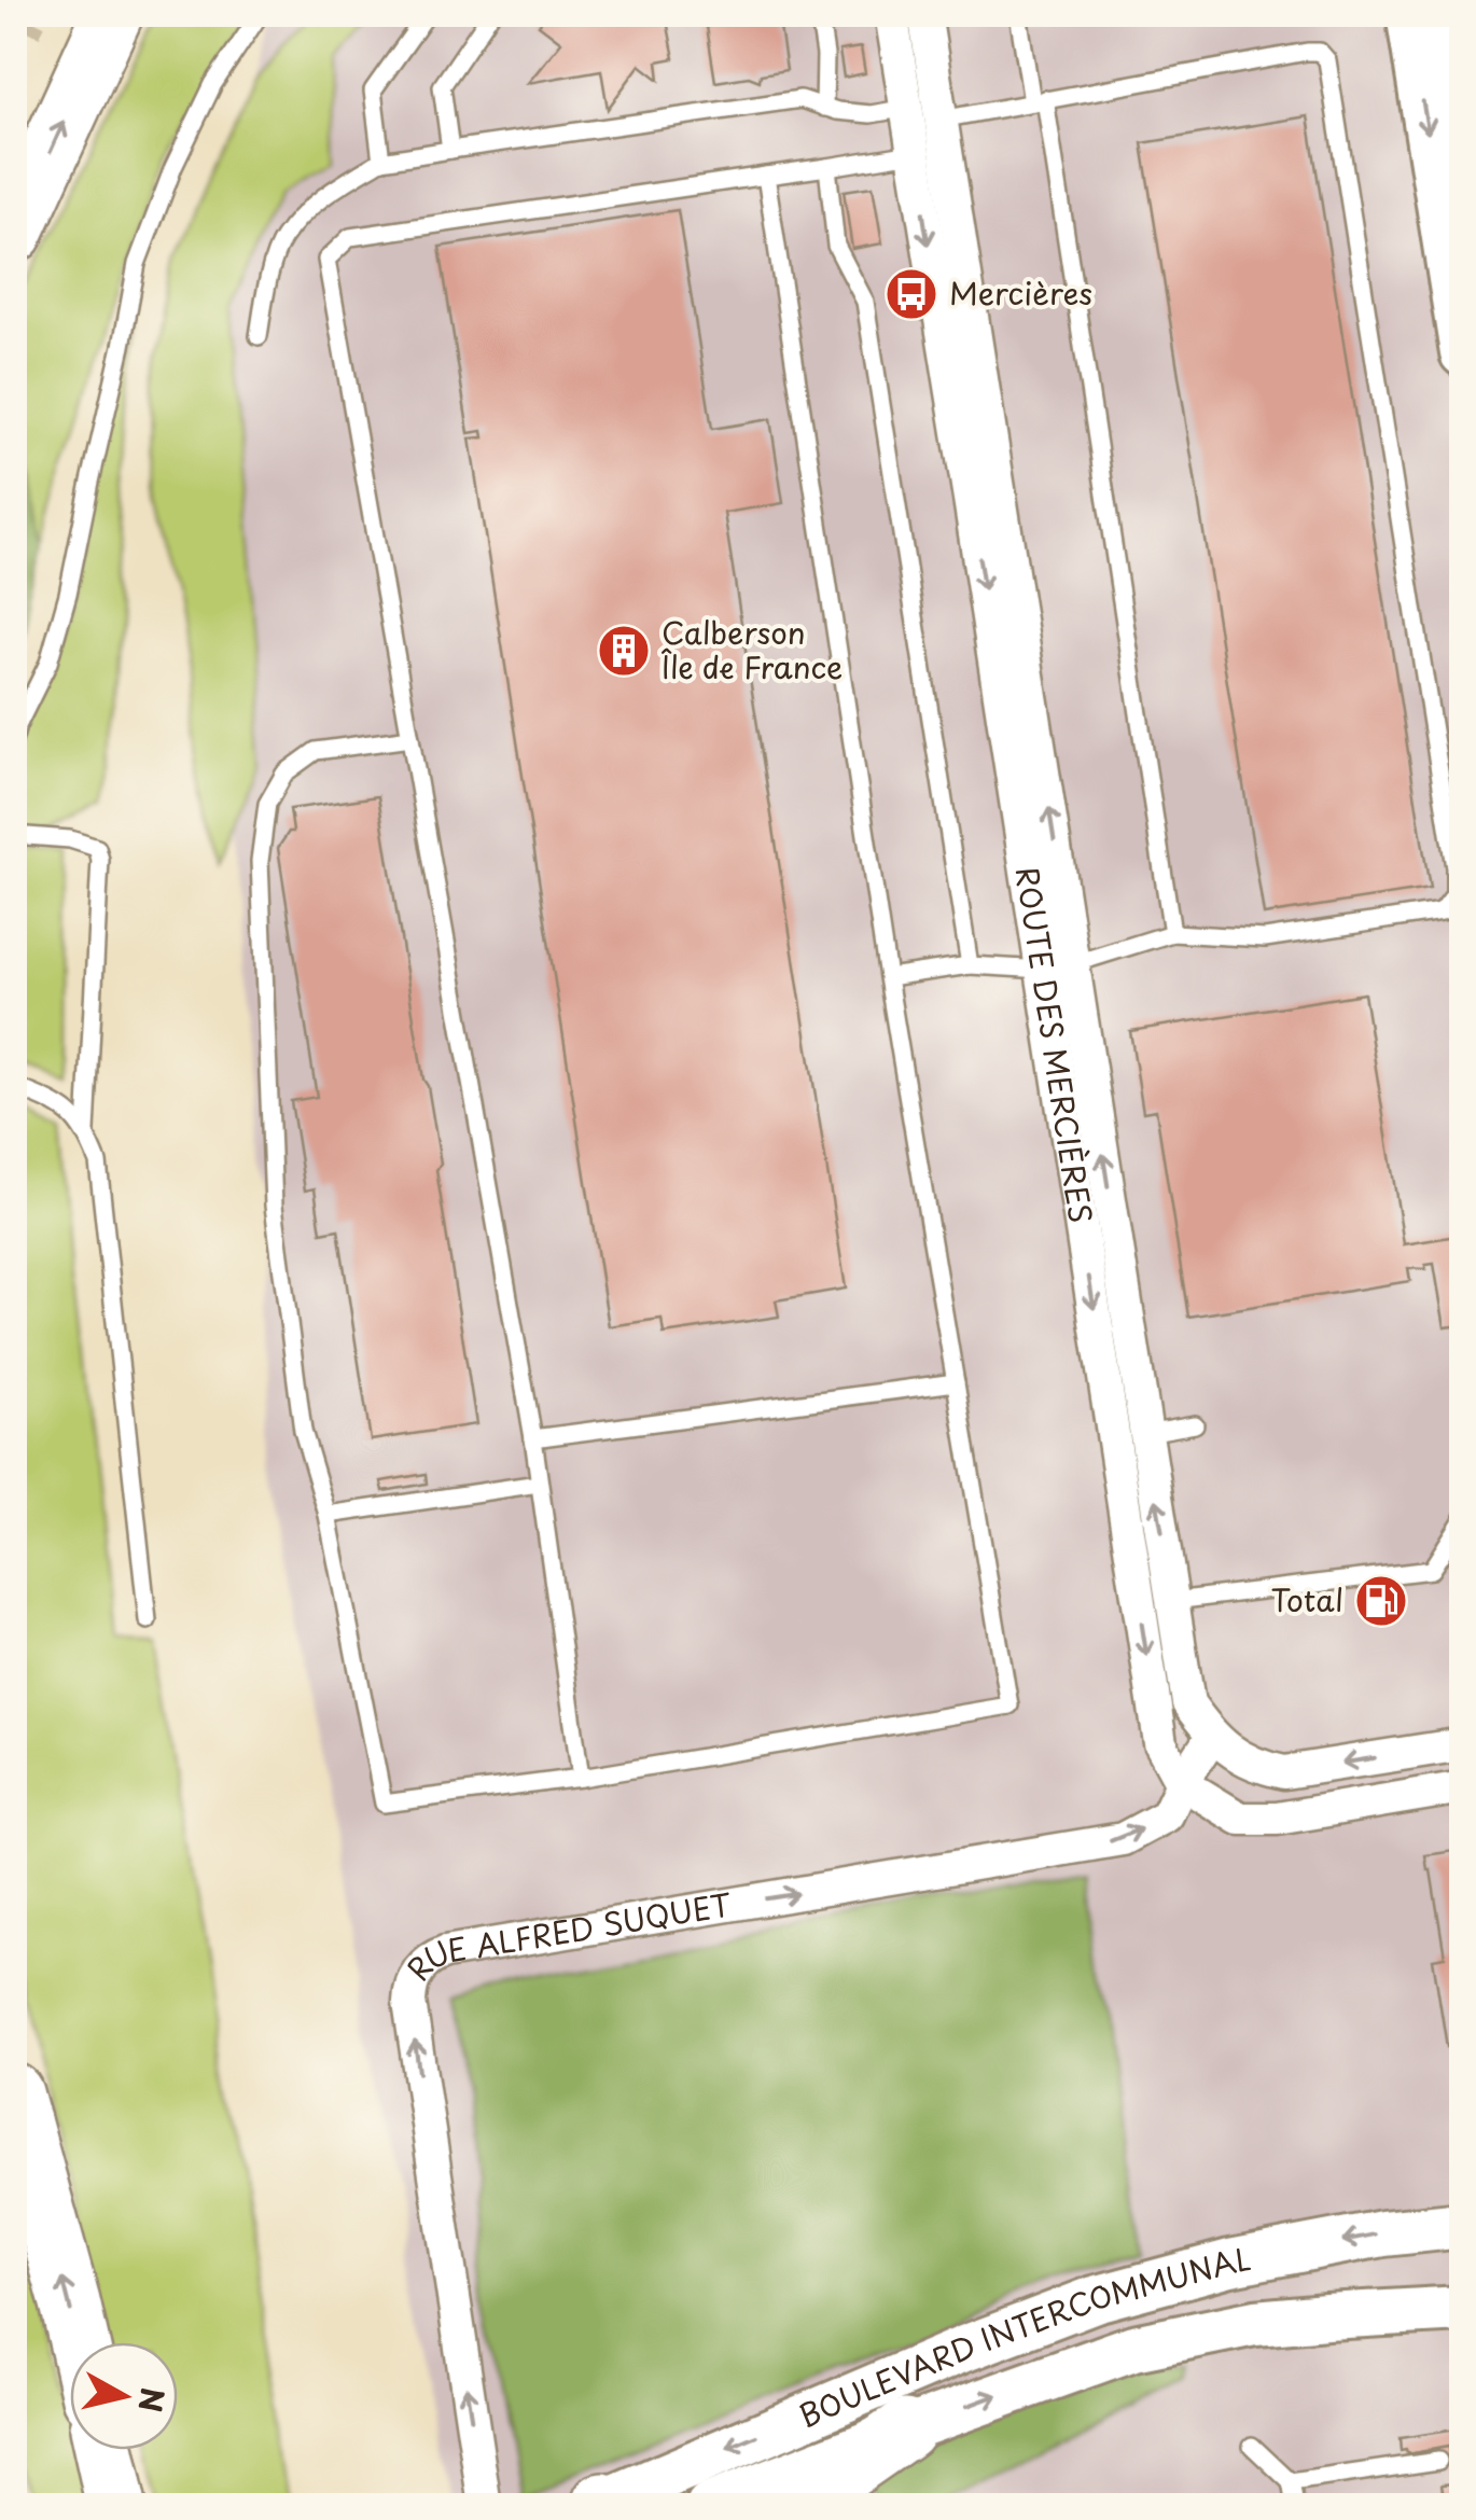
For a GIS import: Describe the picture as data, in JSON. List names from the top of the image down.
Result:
{
  "streets": {
    "main road": ["BOULEVARD INTERCOMMUNAL"],
    "street": ["ROUTE DES MERCIÈRES", "RUE ALFRED SUQUET"]
  },
  "crossings": [
    ["ROUTE DES MERCIÈRES", "RUE ALFRED SUQUET"]
  ],
  "places": {
    "bus stop": ["Mercières"],
    "building": ["Calberson Île de France"],
    "fuel station": ["Total"]
  },
  "north": "right"
}
